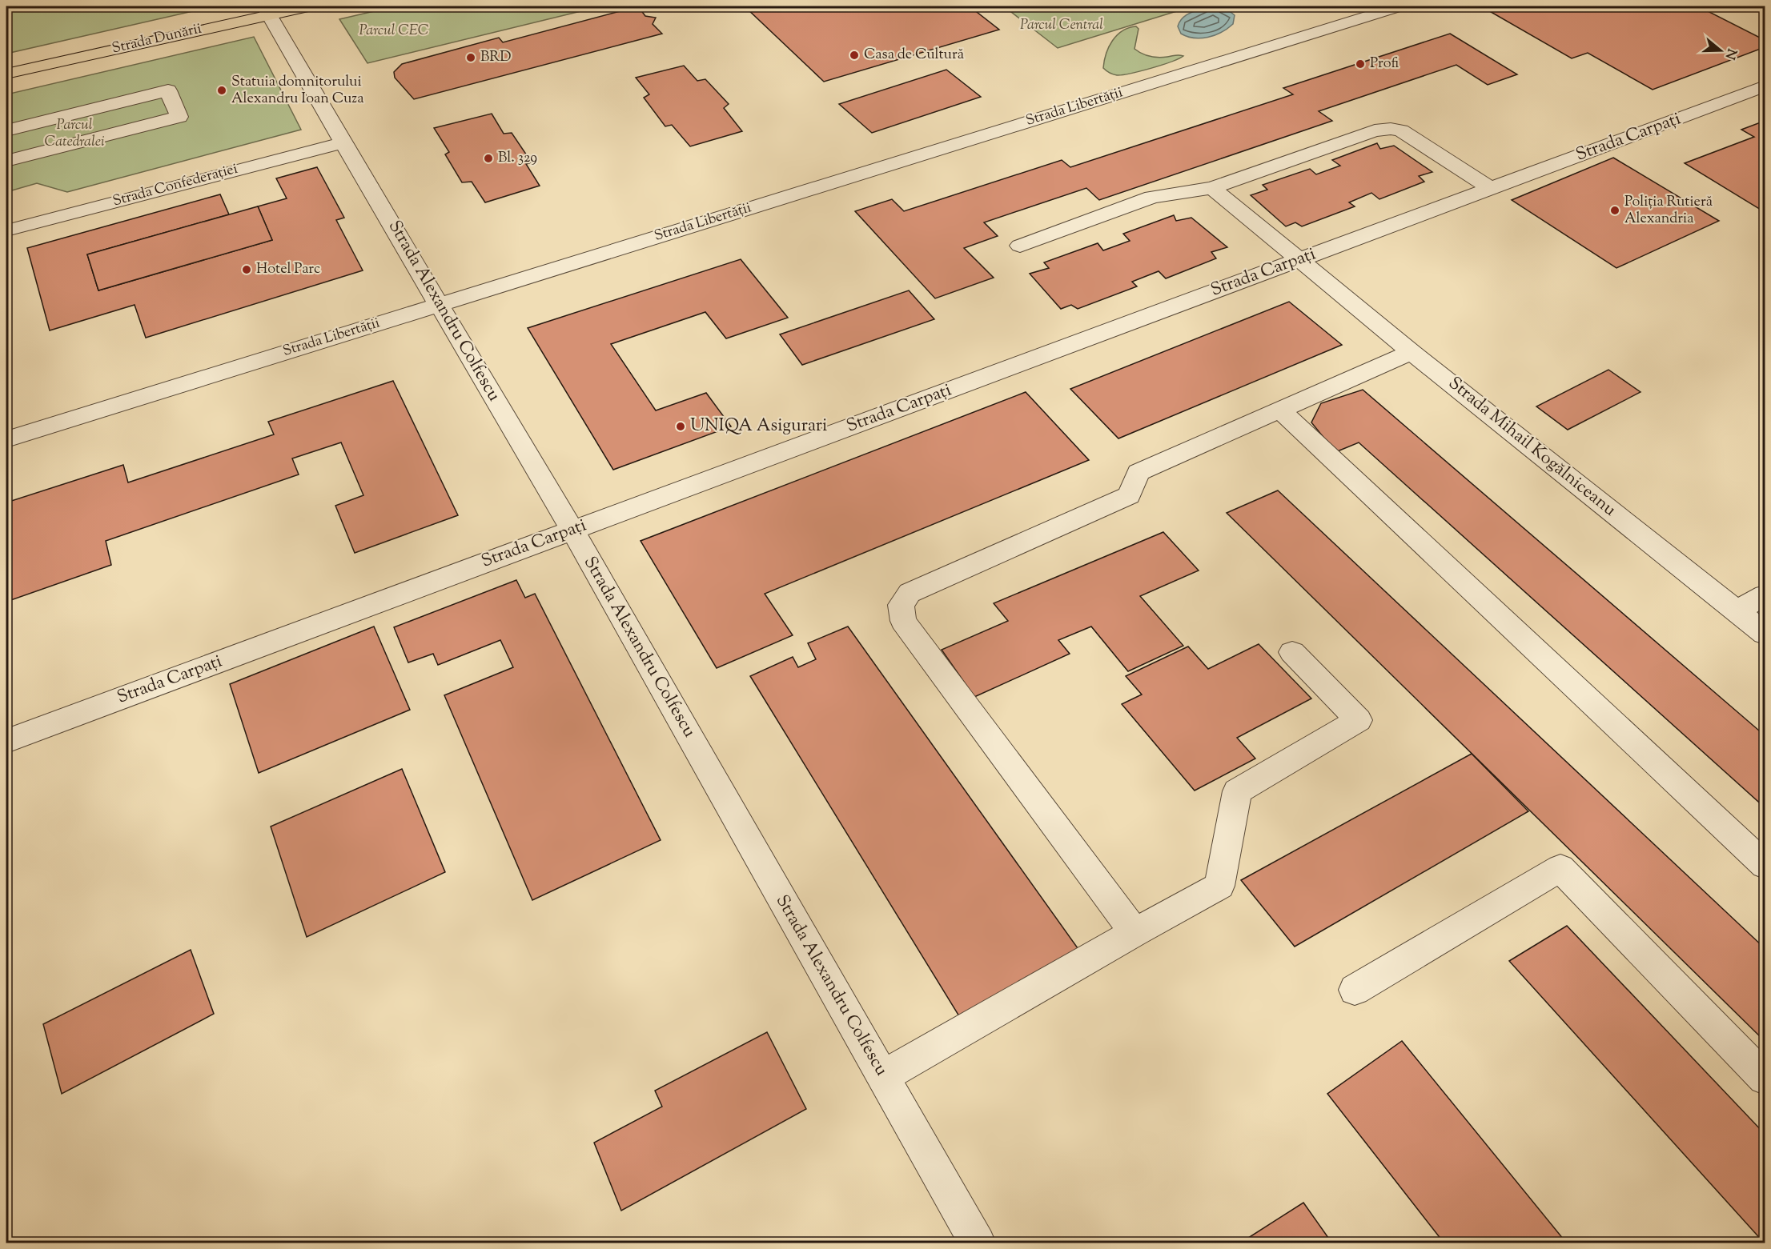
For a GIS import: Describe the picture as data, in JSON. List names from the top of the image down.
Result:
{
  "streets": {
    "main road": ["Strada Dunării"],
    "street": [
      "Strada Libertății",
      "Strada Carpați",
      "Strada Confederației",
      "Strada Alexandru Colfescu",
      "Strada Mihail Kogălniceanu"
    ]
  },
  "crossings": [
    ["Strada Dunării", "Strada Alexandru Colfescu"],
    ["Strada Libertății", "Strada Alexandru Colfescu"],
    ["Strada Carpați", "Strada Alexandru Colfescu"],
    ["Strada Carpați", "Strada Mihail Kogălniceanu"],
    ["Strada Confederației", "Strada Alexandru Colfescu"]
  ],
  "parks": ["Parcul Central", "Parcul CEC", "Parcul Catedralei"],
  "places": [
    "Casa de Cultură",
    "BRD",
    "Profi",
    "Statuia domnitorului Alexandru Ioan Cuza",
    "Bl. 329",
    "Poliția Rutieră Alexandria",
    "Hotel Parc",
    "UNIQA Asigurari"
  ],
  "north": "right"
}
